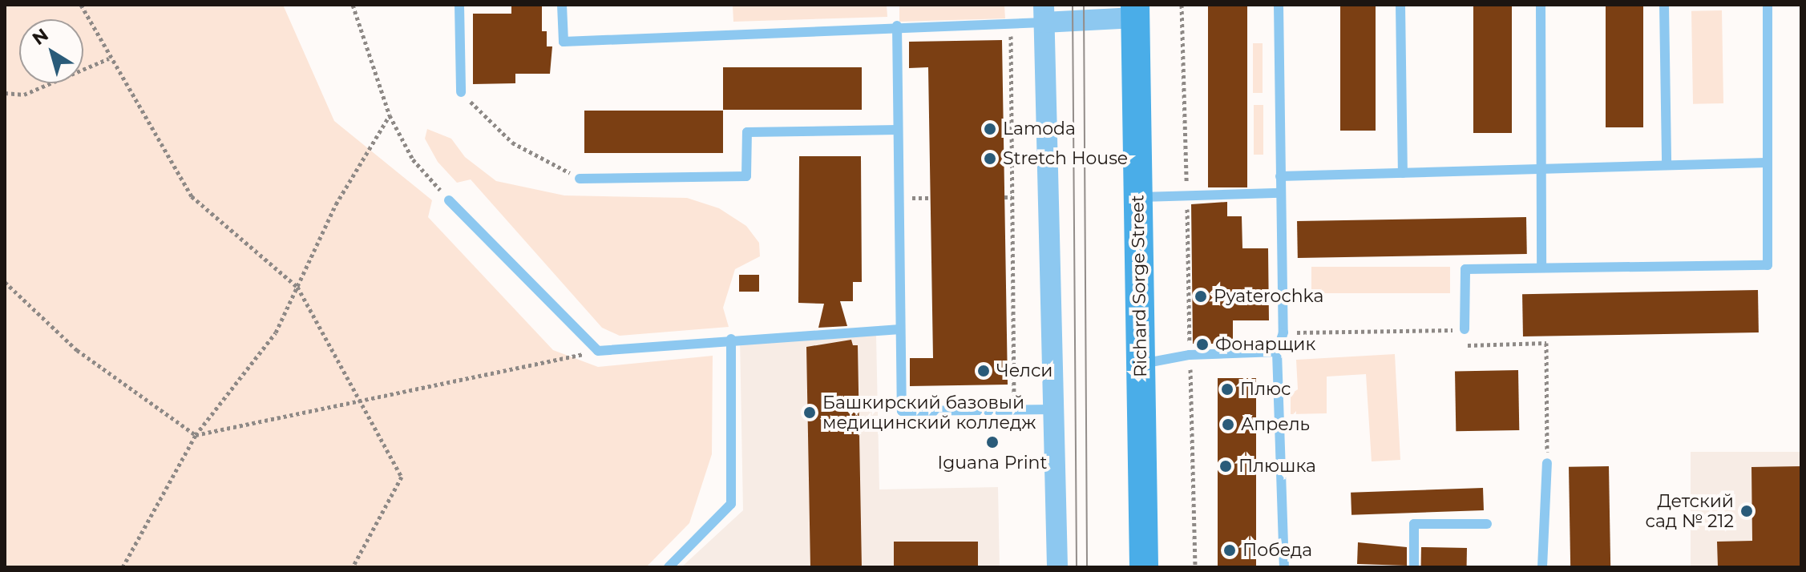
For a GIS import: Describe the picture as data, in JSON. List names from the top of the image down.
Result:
{
  "streets": {
    "main road": ["Richard Sorge Street"]
  },
  "places": [
    "Lamoda",
    "Stretch House",
    "Pyaterochka",
    "Фонарщик",
    "Челси",
    "Плюс",
    "Башкирский базовый медицинский колледж",
    "Апрель",
    "Iguana Print",
    "Плюшка",
    "Детский сад № 212",
    "Победа"
  ],
  "north": "top left"
}
